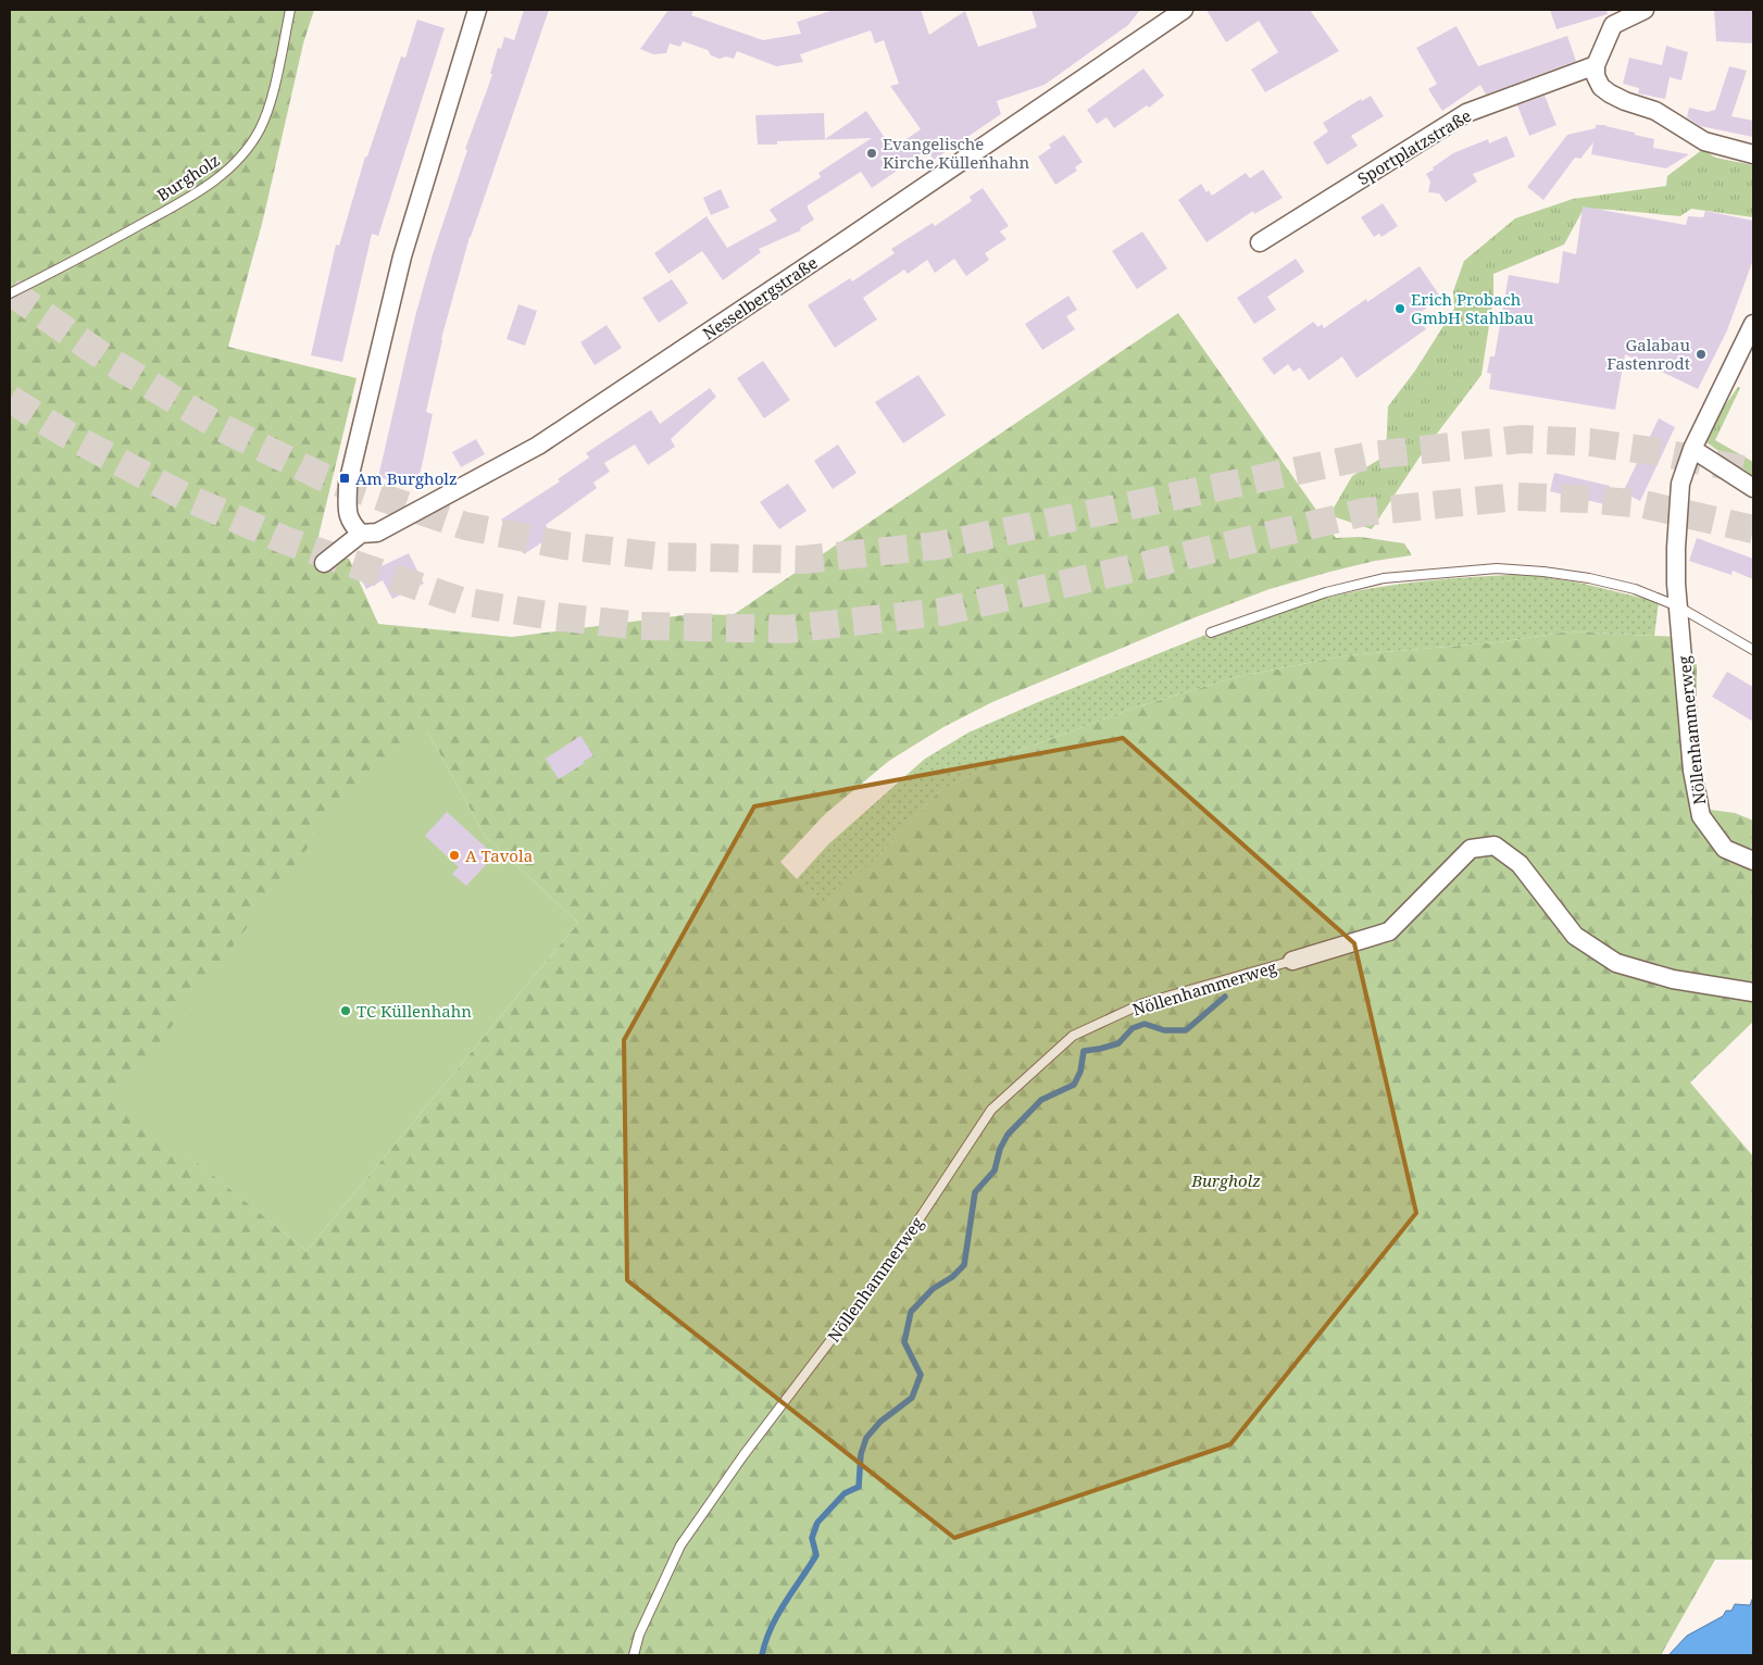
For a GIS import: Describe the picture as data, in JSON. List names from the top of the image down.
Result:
{
  "streets": {
    "street": ["Sportplatzstraße", "Nesselbergstraße", "Nöllenhammerweg"],
    "lane": ["Burgholz"]
  },
  "parks": ["Burgholz"],
  "places": {
    "other": [
      "Evangelische Kirche Küllenhahn",
      "Erich Probach GmbH Stahlbau",
      "Galabau Fastenrodt",
      "A Tavola",
      "TC Küllenhahn"
    ],
    "transit": ["Am Burgholz"]
  }
}
